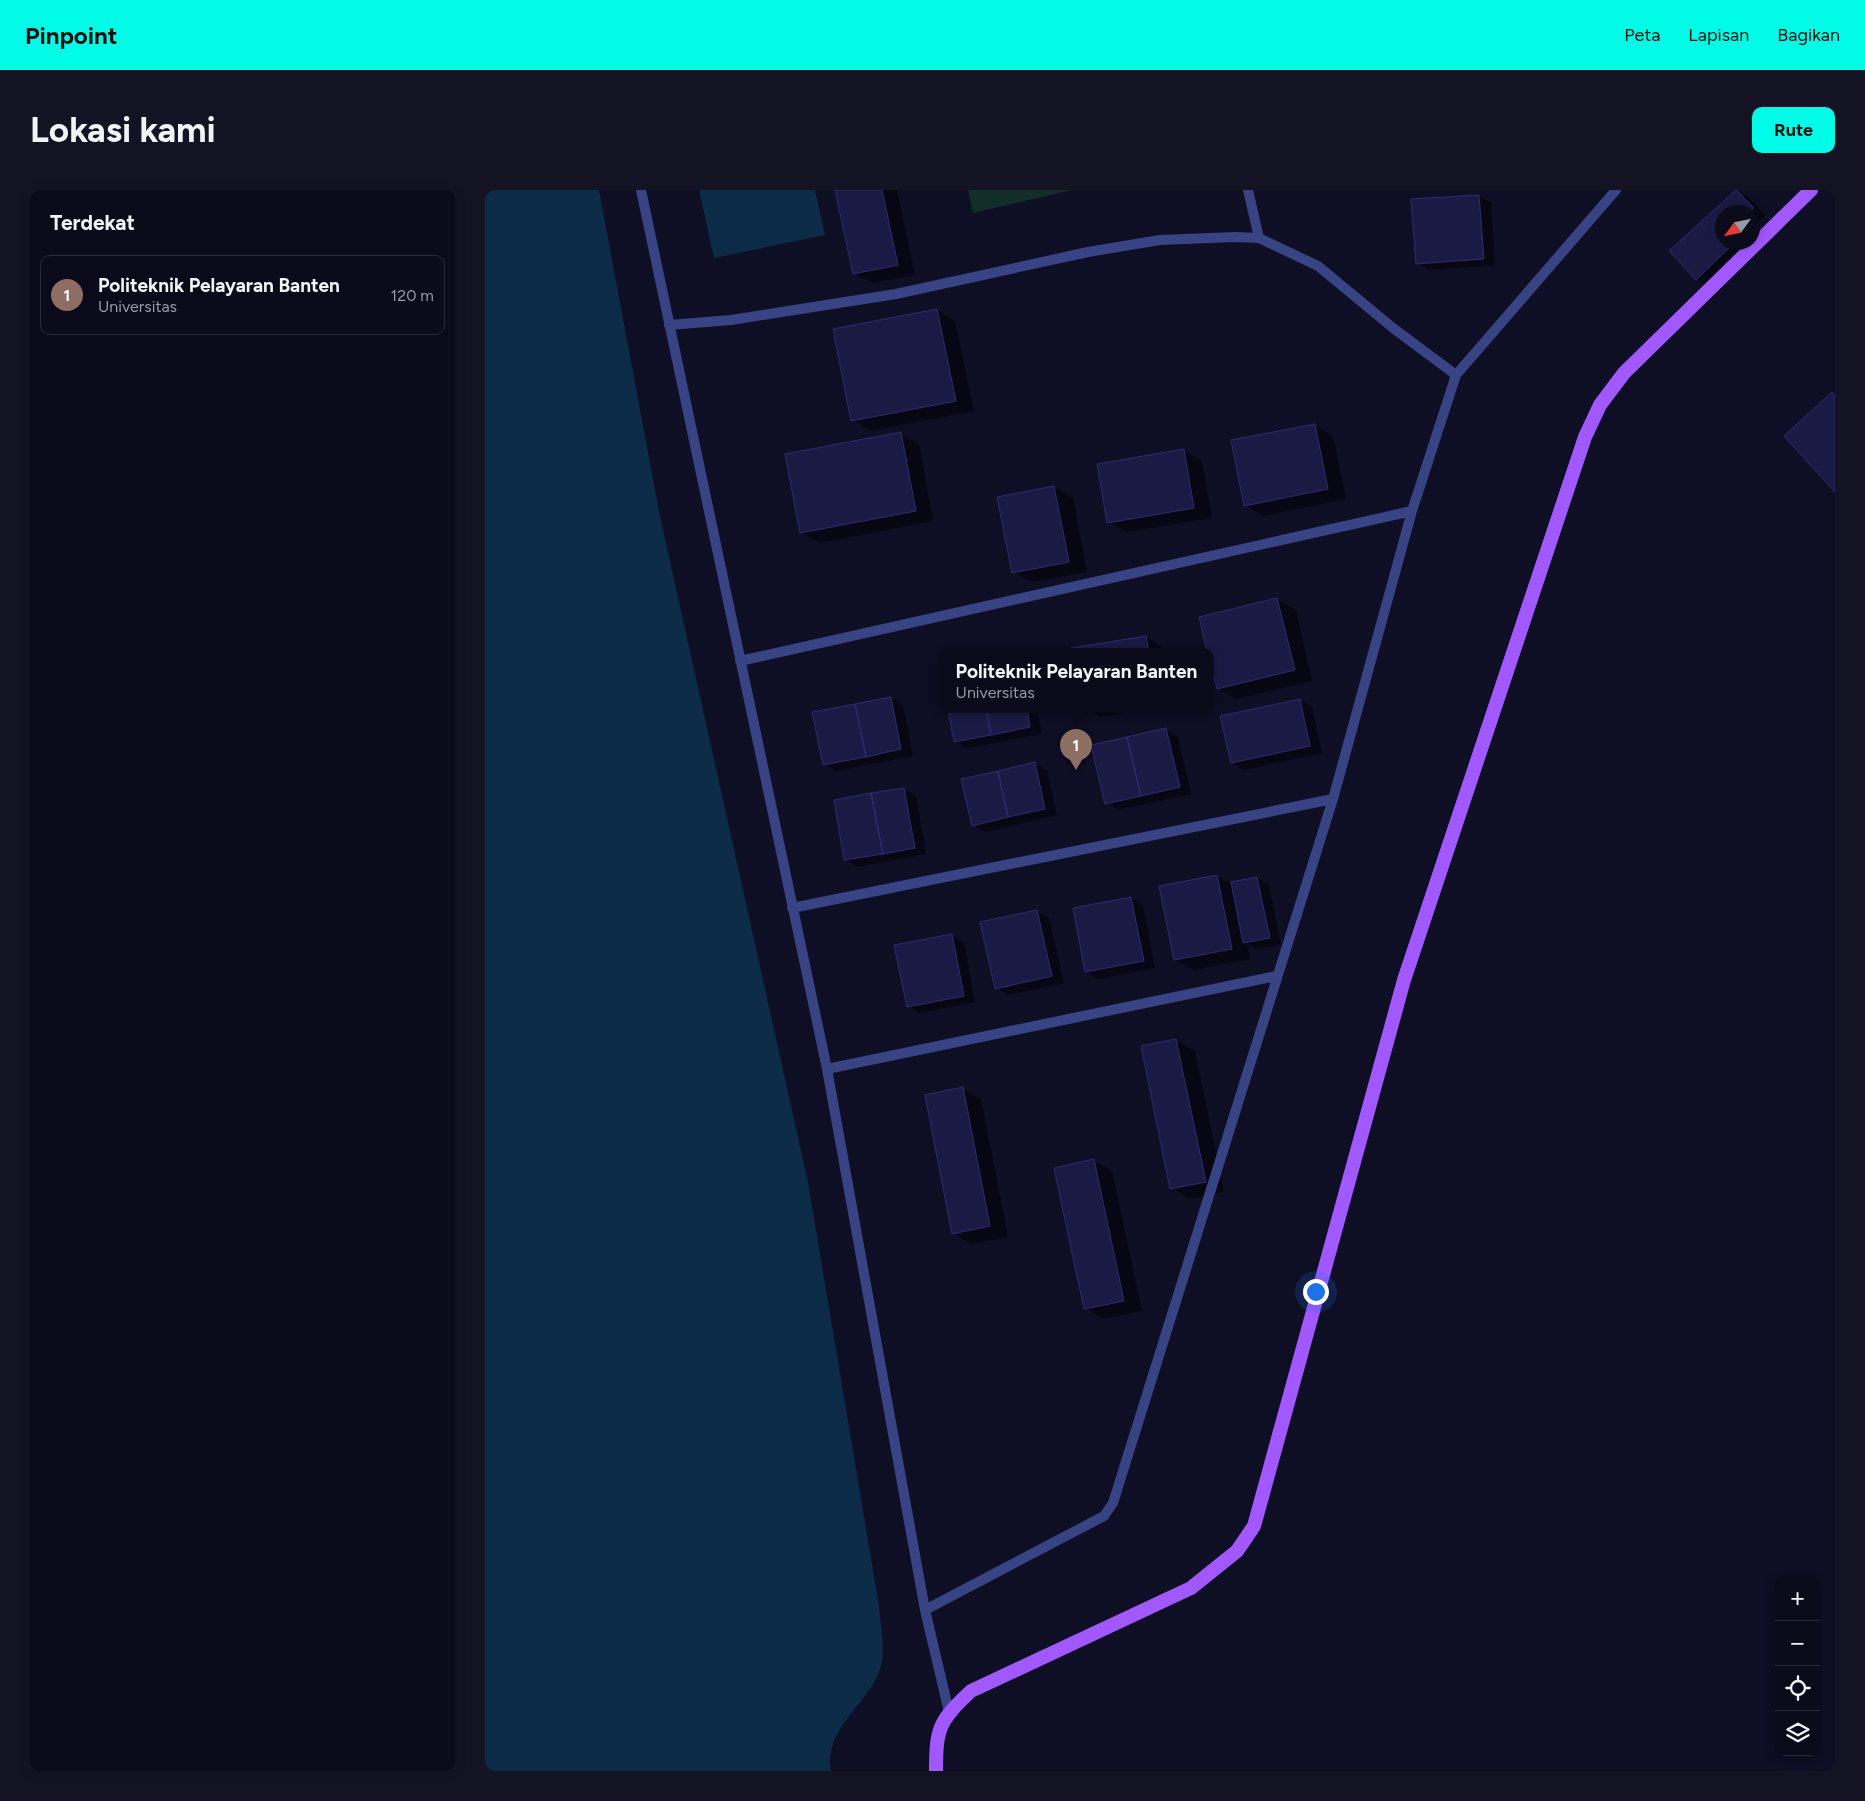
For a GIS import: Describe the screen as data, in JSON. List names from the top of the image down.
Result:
{
  "north": "bottom left",
  "page": {
    "header": "Pinpoint",
    "nav": ["Peta", "Lapisan", "Bagikan"],
    "buttons": "Rute",
    "title": "Lokasi kami",
    "heading": "Terdekat",
    "list": [
      {
        "mark": "1",
        "name": "Politeknik Pelayaran Banten",
        "note": "Universitas",
        "value": "120 m"
      }
    ],
    "popup": ["Politeknik Pelayaran Banten", "Universitas"],
    "pins": "1",
    "map_buttons": ["+", "−"]
  }
}
